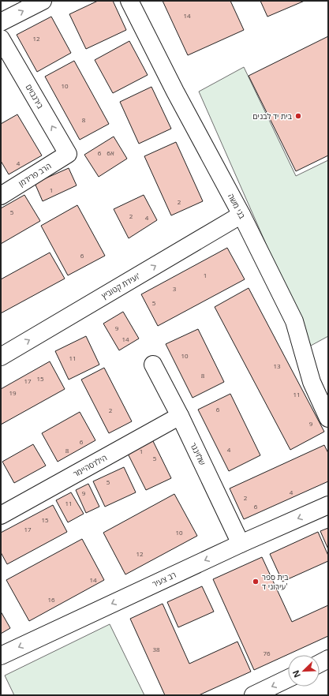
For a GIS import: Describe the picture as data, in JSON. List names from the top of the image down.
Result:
{
  "streets": {
    "street": [
      "בירנבוים",
      "הרב פרידמן",
      "בני משה",
      "ועידת קטוביץ'",
      "שלזינגר",
      "הילדסהיימר",
      "רב צעיר"
    ]
  },
  "crossings": [
    ["בירנבוים", "הרב פרידמן"],
    ["בני משה", "ועידת קטוביץ'"],
    ["שלזינגר", "הילדסהיימר"],
    ["שלזינגר", "רב צעיר"]
  ],
  "one_way": ["בירנבוים", "ועידת קטוביץ'", "רב צעיר"],
  "places": ["בית יד לבנים", "בית ספר עירוני ד'"],
  "house_numbers": [
    "14",
    "12",
    "10",
    "8",
    "6",
    "6א",
    "4",
    "1",
    "2",
    "5",
    "2",
    "4",
    "6",
    "1",
    "3",
    "5",
    "9",
    "14",
    "10",
    "11",
    "13",
    "8",
    "15",
    "17",
    "19",
    "11",
    "6",
    "2",
    "9",
    "6",
    "4",
    "8",
    "1",
    "5",
    "5",
    "4",
    "9",
    "2",
    "11",
    "6",
    "15",
    "17",
    "10",
    "12",
    "14",
    "16",
    "38",
    "76"
  ],
  "north": "bottom left"
}
